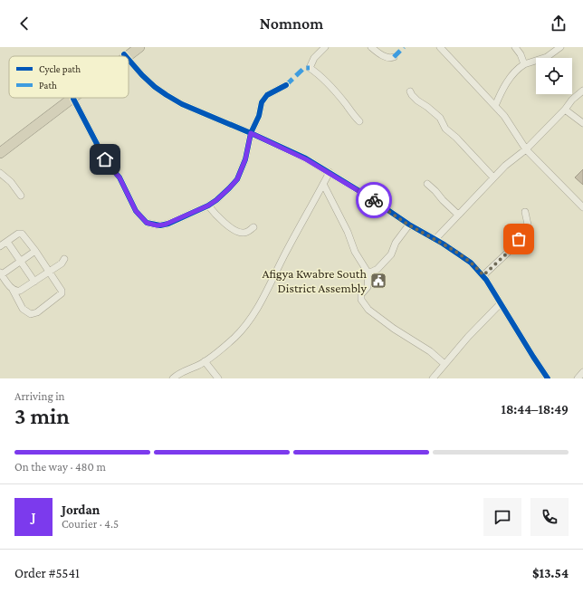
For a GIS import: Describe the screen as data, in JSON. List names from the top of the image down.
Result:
{
  "places": {
    "public building": ["Afigya Kwabre South District Assembly"]
  },
  "legend": ["Cycle path", "Path"],
  "page": {
    "header": "Nomnom",
    "heading": ["3 min", "Arriving in", "18:44–18:49"],
    "panel": [
      "Jordan",
      "Courier · 4.5",
      "Order #5541",
      "$13.54"
    ],
    "bar": "On the way · 480 m",
    "round": "J"
  }
}
